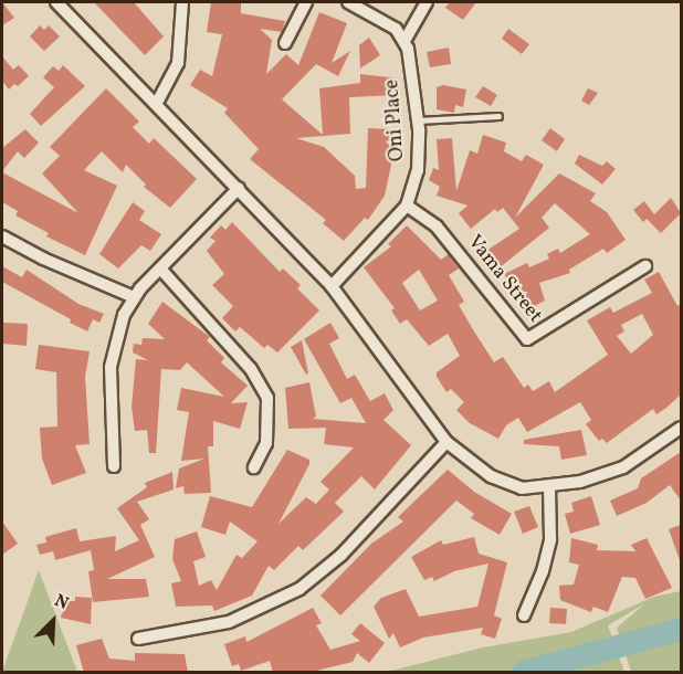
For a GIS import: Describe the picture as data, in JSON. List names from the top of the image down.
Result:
{
  "streets": {
    "street": ["Oni Place", "Vama Street"]
  },
  "crossings": [
    ["Oni Place", "Vama Street"]
  ],
  "north": "top right"
}
